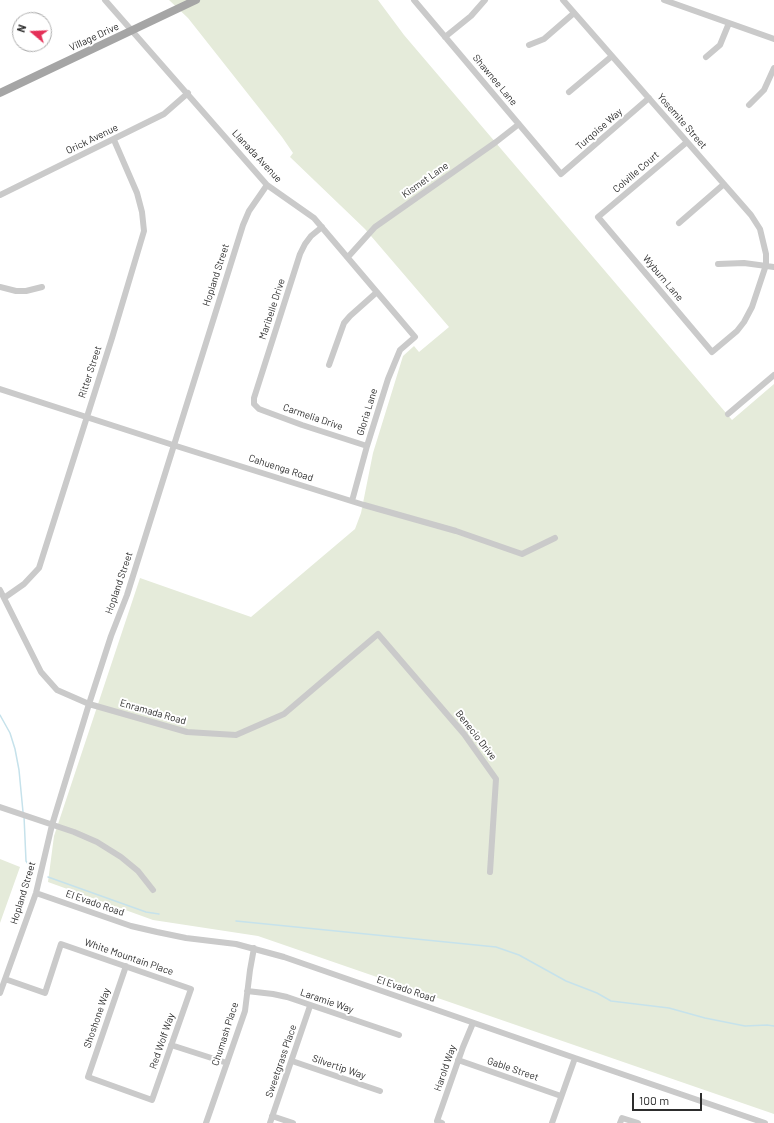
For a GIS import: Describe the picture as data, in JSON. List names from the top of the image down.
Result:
{
  "streets": {
    "main road": ["Village Drive"],
    "street": [
      "Shawnee Lane",
      "Yosemite Street",
      "Turqoise Way",
      "Orick Avenue",
      "Llanada Avenue",
      "Colville Court",
      "Kismet Lane",
      "Hopland Street",
      "Wyburn Lane",
      "Maribelle Drive",
      "Ritter Street",
      "Gloria Lane",
      "Carmelia Drive",
      "Cahuenga Road",
      "Enramada Road",
      "Benecio Drive",
      "El Evado Road",
      "White Mountain Place",
      "Laramie Way",
      "Shoshone Way",
      "Chumash Place",
      "Red Wolf Way",
      "Sweetgrass Place",
      "Silvertip Way",
      "Harold Way",
      "Gable Street"
    ]
  },
  "crossings": [
    ["Village Drive", "Llanada Avenue"],
    ["Shawnee Lane", "Turqoise Way"],
    ["Shawnee Lane", "Kismet Lane"],
    ["Yosemite Street", "Turqoise Way"],
    ["Yosemite Street", "Colville Court"],
    ["Yosemite Street", "Wyburn Lane"],
    ["Orick Avenue", "Llanada Avenue"],
    ["Orick Avenue", "Ritter Street"],
    ["Llanada Avenue", "Kismet Lane"],
    ["Llanada Avenue", "Hopland Street"],
    ["Llanada Avenue", "Maribelle Drive"],
    ["Llanada Avenue", "Gloria Lane"],
    ["Colville Court", "Wyburn Lane"],
    ["Hopland Street", "Cahuenga Road"],
    ["Hopland Street", "Enramada Road"],
    ["Hopland Street", "El Evado Road"],
    ["Hopland Street", "White Mountain Place"],
    ["Maribelle Drive", "Carmelia Drive"],
    ["Ritter Street", "Cahuenga Road"],
    ["Ritter Street", "Enramada Road"],
    ["Gloria Lane", "Carmelia Drive"],
    ["Gloria Lane", "Cahuenga Road"],
    ["Enramada Road", "Benecio Drive"],
    ["El Evado Road", "Chumash Place"],
    ["El Evado Road", "Harold Way"],
    ["White Mountain Place", "Shoshone Way"],
    ["White Mountain Place", "Red Wolf Way"],
    ["Laramie Way", "Chumash Place"],
    ["Laramie Way", "Sweetgrass Place"],
    ["Shoshone Way", "Red Wolf Way"],
    ["Sweetgrass Place", "Silvertip Way"],
    ["Harold Way", "Gable Street"]
  ],
  "scale_bar": "100 m",
  "north": "left"
}
